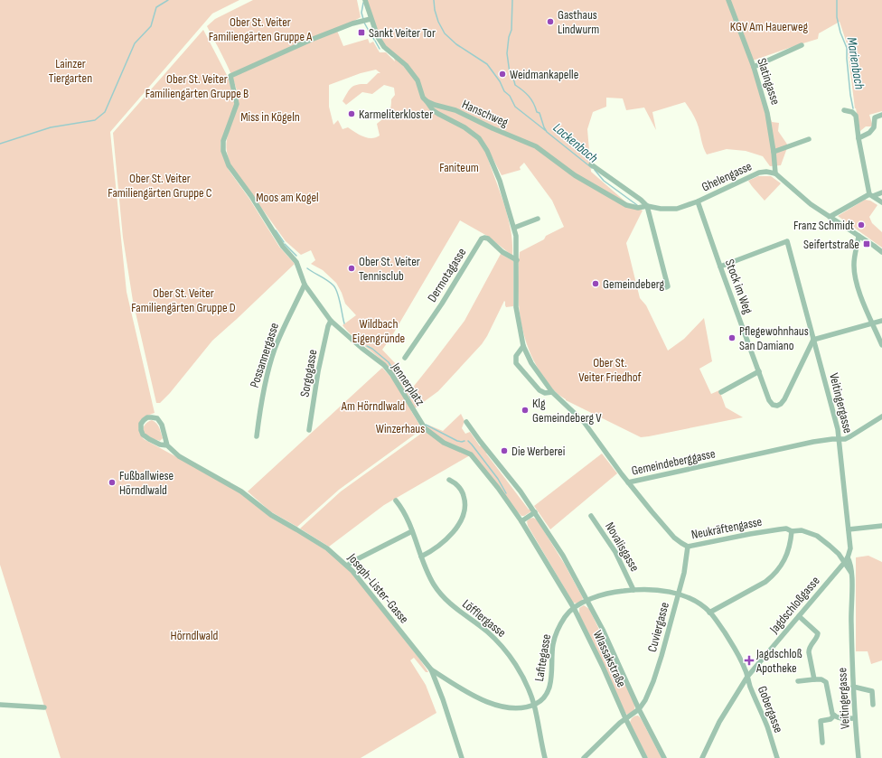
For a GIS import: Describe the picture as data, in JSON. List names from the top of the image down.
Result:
{
  "streets": {
    "street": [
      "Slatingasse",
      "Hanschweg",
      "Ghelengasse",
      "Dermotagasse",
      "Stock im Weg",
      "Possannergasse",
      "Sorgogasse",
      "Jennerplatz",
      "Veitingergasse",
      "Gemeindeberggasse",
      "Neukräftengasse",
      "Novalisgasse",
      "Joseph-Lister-Gasse",
      "Jagdschloßgasse",
      "Löfflergasse",
      "Cuviergasse",
      "Lafitegasse",
      "Wlassakstraße",
      "Gobergasse"
    ]
  },
  "crossings": [
    ["Slatingasse", "Ghelengasse"],
    ["Hanschweg", "Ghelengasse"],
    ["Hanschweg", "Gemeindeberggasse"],
    ["Ghelengasse", "Stock im Weg"],
    ["Dermotagasse", "Gemeindeberggasse"],
    ["Stock im Weg", "Veitingergasse"],
    ["Possannergasse", "Jennerplatz"],
    ["Sorgogasse", "Jennerplatz"],
    ["Jennerplatz", "Wlassakstraße"],
    ["Veitingergasse", "Gemeindeberggasse"],
    ["Veitingergasse", "Neukräftengasse"],
    ["Veitingergasse", "Jagdschloßgasse"],
    ["Gemeindeberggasse", "Neukräftengasse"],
    ["Neukräftengasse", "Jagdschloßgasse"],
    ["Neukräftengasse", "Cuviergasse"],
    ["Novalisgasse", "Gobergasse"],
    ["Jagdschloßgasse", "Gobergasse"],
    ["Löfflergasse", "Lafitegasse"],
    ["Cuviergasse", "Wlassakstraße"],
    ["Cuviergasse", "Gobergasse"],
    ["Lafitegasse", "Wlassakstraße"],
    ["Wlassakstraße", "Gobergasse"]
  ],
  "water": ["Marienbach", "Lackenbach"],
  "parks": [
    "Ober St. Veiter Familiengärten Gruppe A",
    "KGV Am Hauerweg",
    "Lainzer Tiergarten",
    "Ober St. Veiter Familiengärten Gruppe B",
    "Miss in Kögeln",
    "Faniteum",
    "Ober St. Veiter Familiengärten Gruppe C",
    "Moos am Kogel",
    "Ober St. Veiter Familiengärten Gruppe D",
    "Wildbach Eigengründe",
    "Ober St. Veiter Friedhof",
    "Am Hörndlwald",
    "Winzerhaus",
    "Hörndlwald"
  ],
  "places": {
    "other": [
      "Gasthaus Lindwurm",
      "Weidmankapelle",
      "Karmeliterkloster",
      "Franz Schmidt",
      "Ober St. Veiter Tennisclub",
      "Gemeindeberg",
      "Pflegewohnhaus San Damiano",
      "Klg Gemeindeberg V",
      "Die Werberei",
      "Fußballwiese Hörndlwald"
    ],
    "transit": ["Sankt Veiter Tor", "Seifertstraße"],
    "health": ["Jagdschloß Apotheke"]
  }
}
